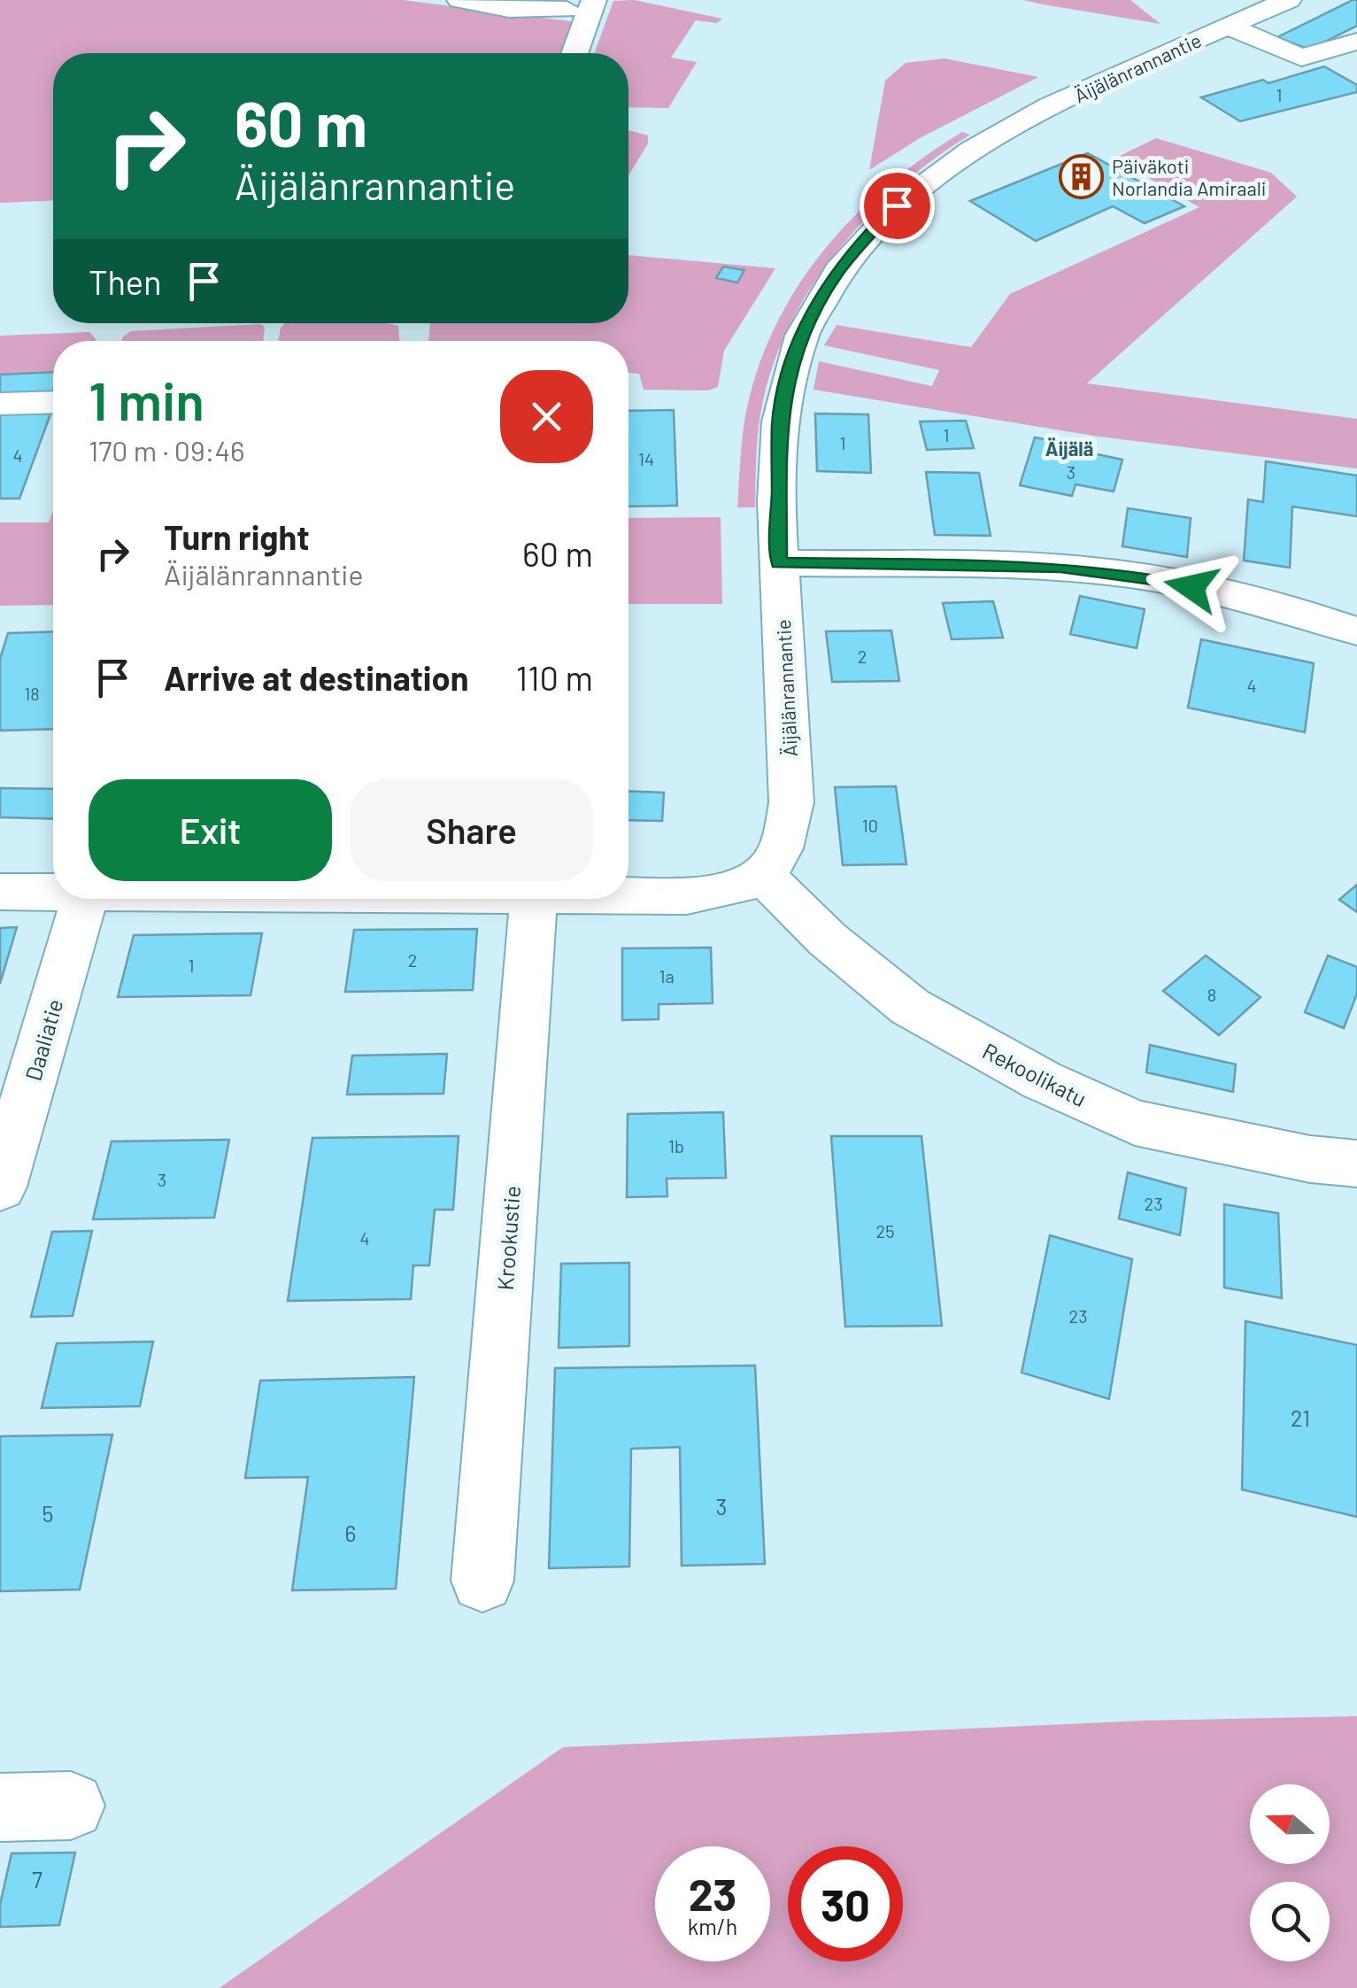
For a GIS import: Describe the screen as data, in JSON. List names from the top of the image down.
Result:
{
  "streets": {
    "street": [
      "Äijälänrannantie",
      "Daaliatie",
      "Rekoolikatu",
      "Krookustie"
    ]
  },
  "crossings": [
    ["Äijälänrannantie", "Rekoolikatu"]
  ],
  "districts": ["Äijälä"],
  "places": {
    "building": ["Päiväkoti Norlandia Amiraali"]
  },
  "house_numbers": [
    "1",
    "1",
    "1",
    "4",
    "14",
    "3",
    "2",
    "4",
    "18",
    "10",
    "2",
    "1",
    "1a",
    "8",
    "1b",
    "3",
    "23",
    "25",
    "4",
    "23",
    "21",
    "3",
    "5",
    "6",
    "7"
  ],
  "north": "left",
  "page": {
    "turn": ["60 m", "Äijälänrannantie"],
    "then": "Then",
    "heading": ["1 min", "170 m · 09:46"],
    "list": [
      {
        "name": "Turn right",
        "note": "Äijälänrannantie",
        "value": "60 m"
      },
      {
        "name": "Arrive at destination",
        "value": "110 m"
      }
    ],
    "buttons": ["Exit", "Share"],
    "speed": "23 km/h",
    "limit": "30"
  }
}
